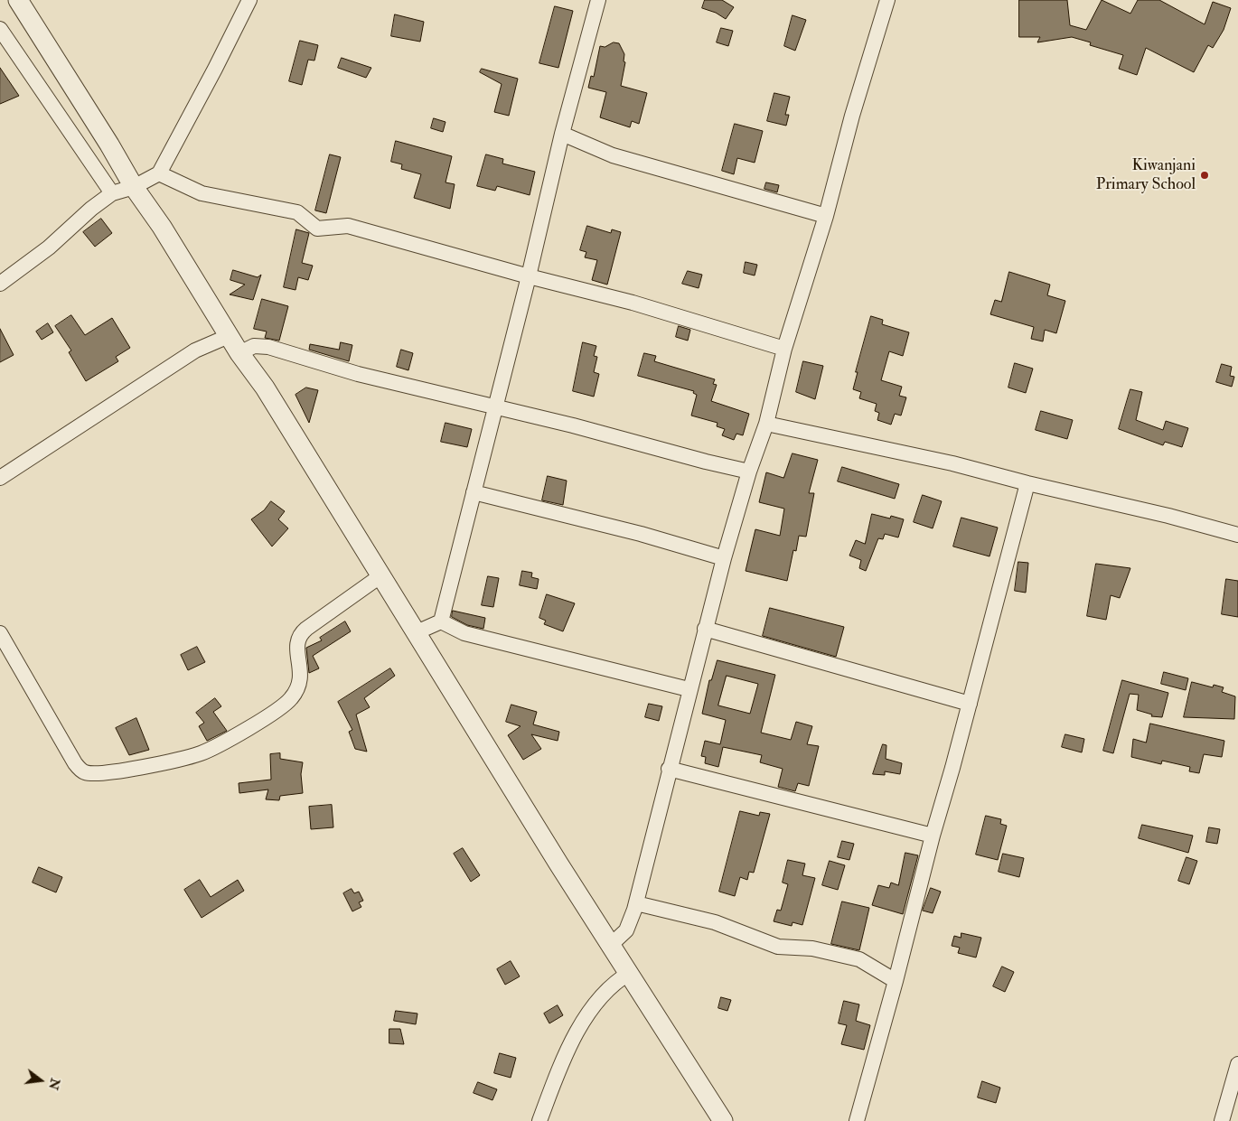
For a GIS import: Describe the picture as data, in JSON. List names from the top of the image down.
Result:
{
  "places": ["Kiwanjani Primary School"],
  "north": "right"
}
